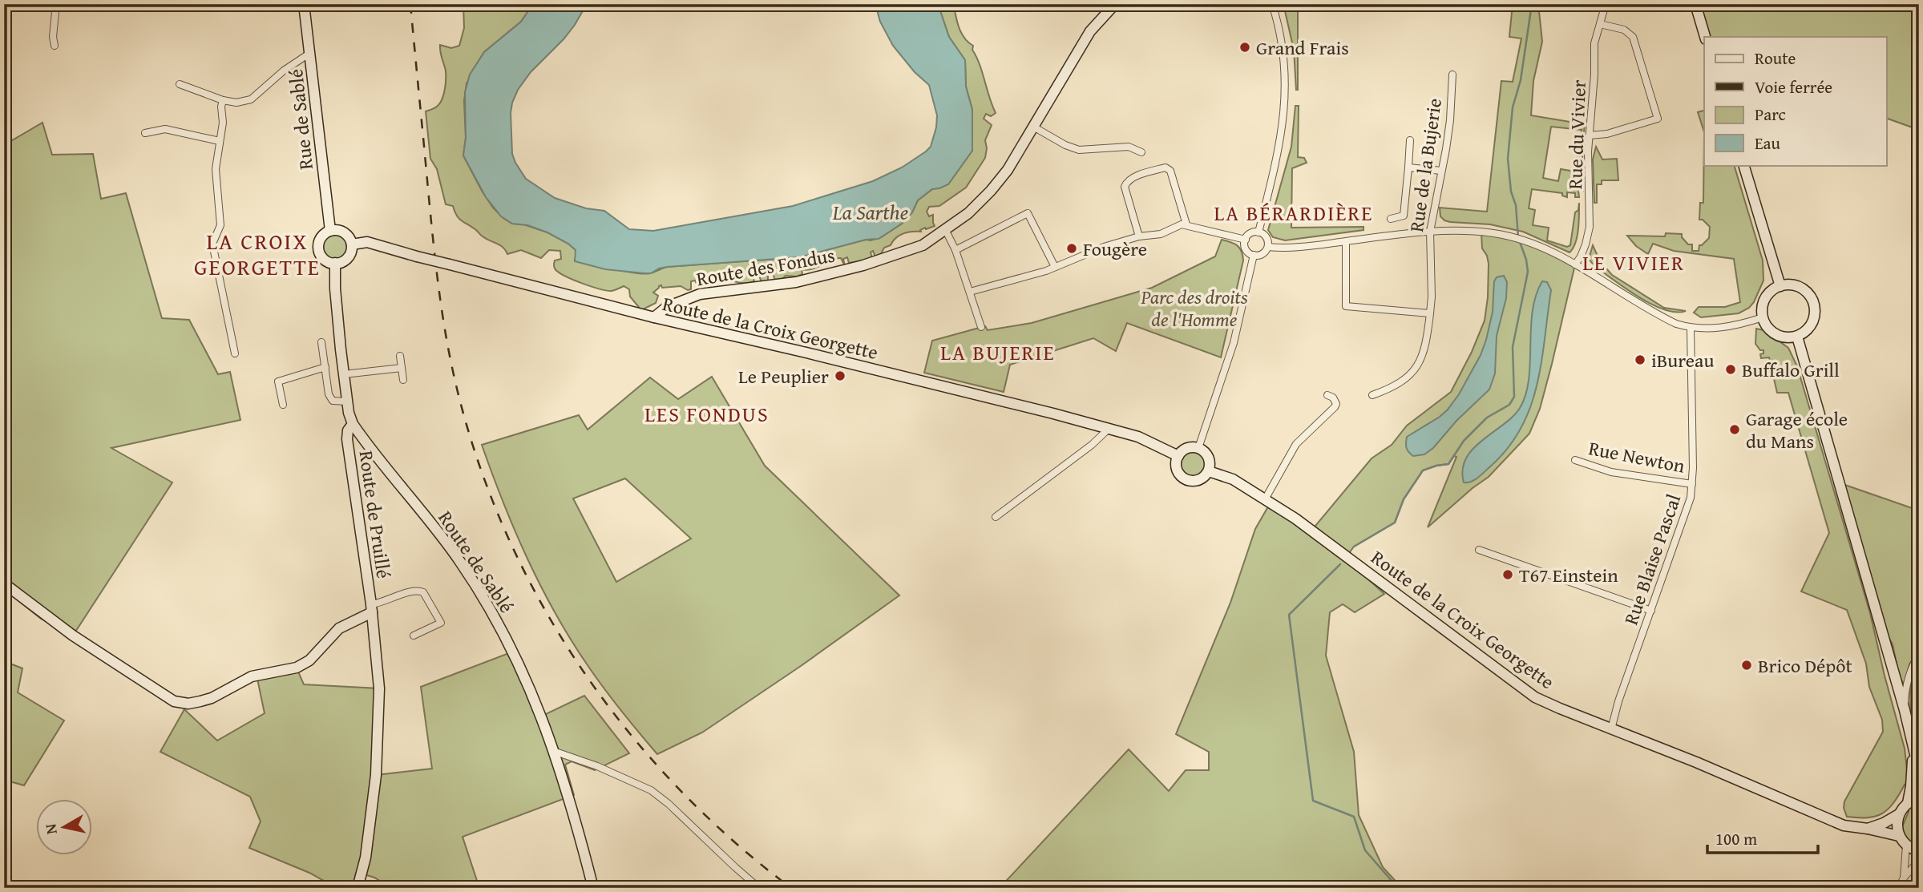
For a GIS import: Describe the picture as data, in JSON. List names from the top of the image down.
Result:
{
  "streets": {
    "street": [
      "Rue de Sablé",
      "Rue du Vivier",
      "Rue de la Bujerie",
      "Route des Fondus",
      "Route de la Croix Georgette",
      "Rue Newton",
      "Route de Pruillé",
      "Rue Blaise Pascal",
      "Route de Sablé"
    ]
  },
  "crossings": [
    ["Rue de Sablé", "Route de la Croix Georgette"],
    ["Rue de Sablé", "Route de Sablé"],
    ["Route des Fondus", "Route de la Croix Georgette"],
    ["Route de la Croix Georgette", "Rue Blaise Pascal"],
    ["Route de la Croix Georgette", "Route de Sablé"],
    ["Rue Newton", "Rue Blaise Pascal"],
    ["Route de Pruillé", "Route de Sablé"]
  ],
  "districts": [
    "LA BÉRARDIÈRE",
    "LA CROIX GEORGETTE",
    "LE VIVIER",
    "LA BUJERIE",
    "LES FONDUS"
  ],
  "water": ["La Sarthe"],
  "parks": ["Parc des droits de l'Homme"],
  "places": [
    "Grand Frais",
    "Fougère",
    "iBureau",
    "Buffalo Grill",
    "Le Peuplier",
    "Garage école du Mans",
    "T67 Einstein",
    "Brico Dépôt"
  ],
  "legend": [
    "Route",
    "Voie ferrée",
    "Parc",
    "Eau"
  ],
  "scale_bar": "100 m",
  "north": "left"
}
